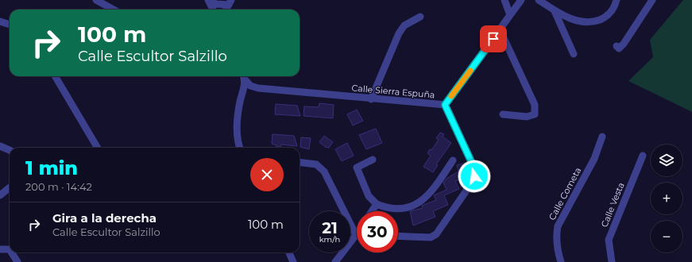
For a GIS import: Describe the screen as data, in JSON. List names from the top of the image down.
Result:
{
  "streets": {
    "street": ["Calle Sierra Espuña", "Calle Cometa", "Calle Vesta"]
  },
  "page": {
    "turn": ["100 m", "Calle Escultor Salzillo"],
    "map_buttons": ["+", "−"],
    "heading": ["1 min", "200 m · 14:42"],
    "list": [
      {
        "name": "Gira a la derecha",
        "note": "Calle Escultor Salzillo",
        "value": "100 m"
      }
    ],
    "speed": "21 km/h",
    "limit": "30"
  }
}
